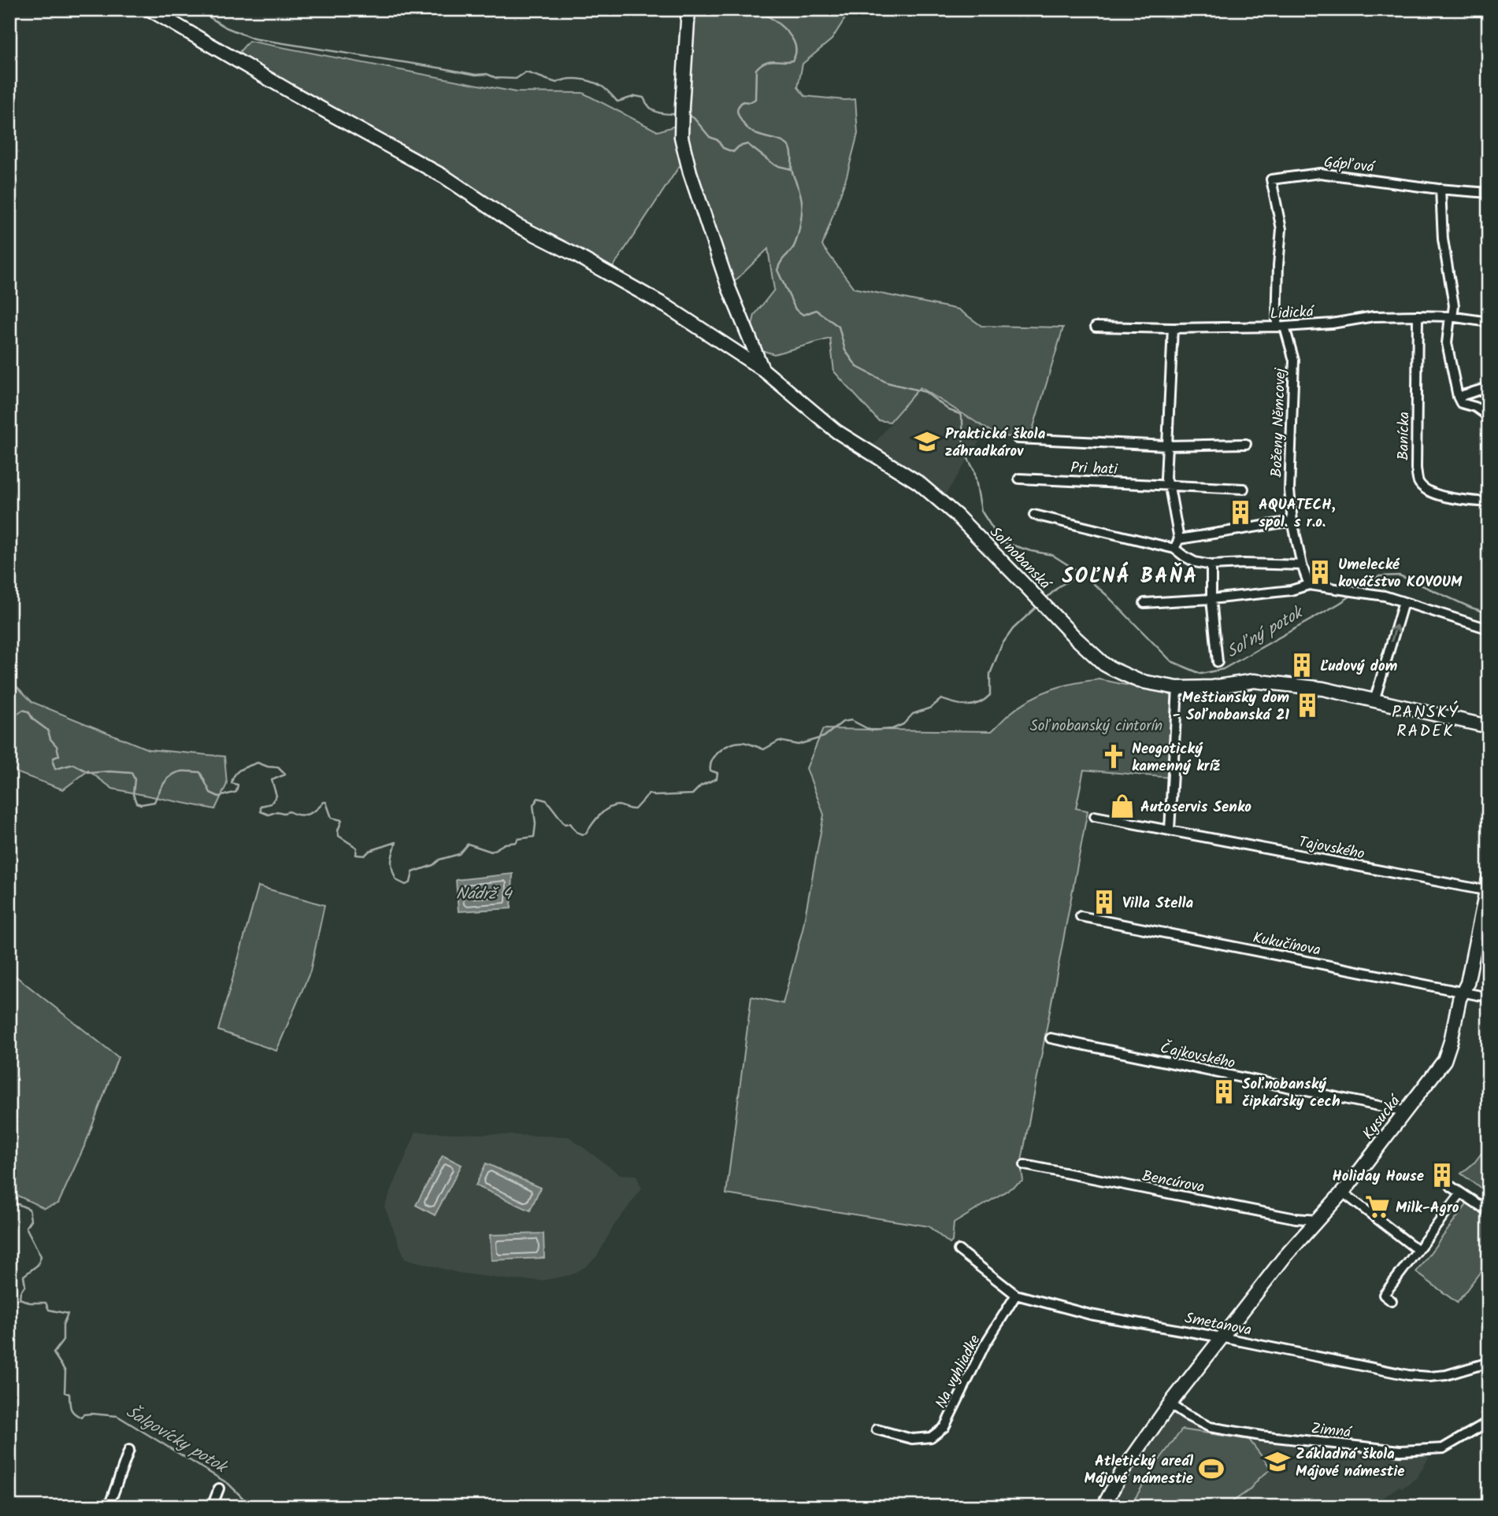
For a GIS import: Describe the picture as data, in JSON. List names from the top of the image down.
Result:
{
  "streets": {
    "street": [
      "Gápľová",
      "Lidická",
      "Boženy Němcovej",
      "Banícka",
      "Pri hati",
      "Soľnobanská",
      "Tajovského",
      "Kukučínova",
      "Čajkovského",
      "Kysucká",
      "Bencúrova",
      "Smetanova",
      "Na vyhliadke",
      "Zimná"
    ]
  },
  "crossings": [
    ["Gápľová", "Lidická"],
    ["Gápľová", "Boženy Němcovej"],
    ["Lidická", "Boženy Němcovej"],
    ["Lidická", "Banícka"],
    ["Tajovského", "Kysucká"],
    ["Kukučínova", "Kysucká"],
    ["Čajkovského", "Kysucká"],
    ["Kysucká", "Bencúrova"],
    ["Kysucká", "Smetanova"],
    ["Kysucká", "Zimná"],
    ["Smetanova", "Na vyhliadke"]
  ],
  "districts": ["SOĽNÁ BAŇA", "PANSKÝ RADEK"],
  "water": ["Soľný potok", "Nádrž 4", "Šalgovícky potok"],
  "parks": ["Soľnobanský cintorín"],
  "places": {
    "school or university": ["Praktická škola záhradkárov", "Základná škola Májové námestie"],
    "building": [
      "AQUATECH, spol. s r.o.",
      "Umelecké kováčstvo KOVOUM",
      "Ľudový dom",
      "Meštiansky dom - Soľnobanská 21",
      "Villa Stella",
      "Soľnobanský čipkársky cech",
      "Holiday House"
    ],
    "church": ["Neogotický kamenný kríž"],
    "shop": ["Autoservis Senko"],
    "supermarket": ["Milk-Agro"],
    "sports": ["Atletický areál Májové námestie"]
  }
}
